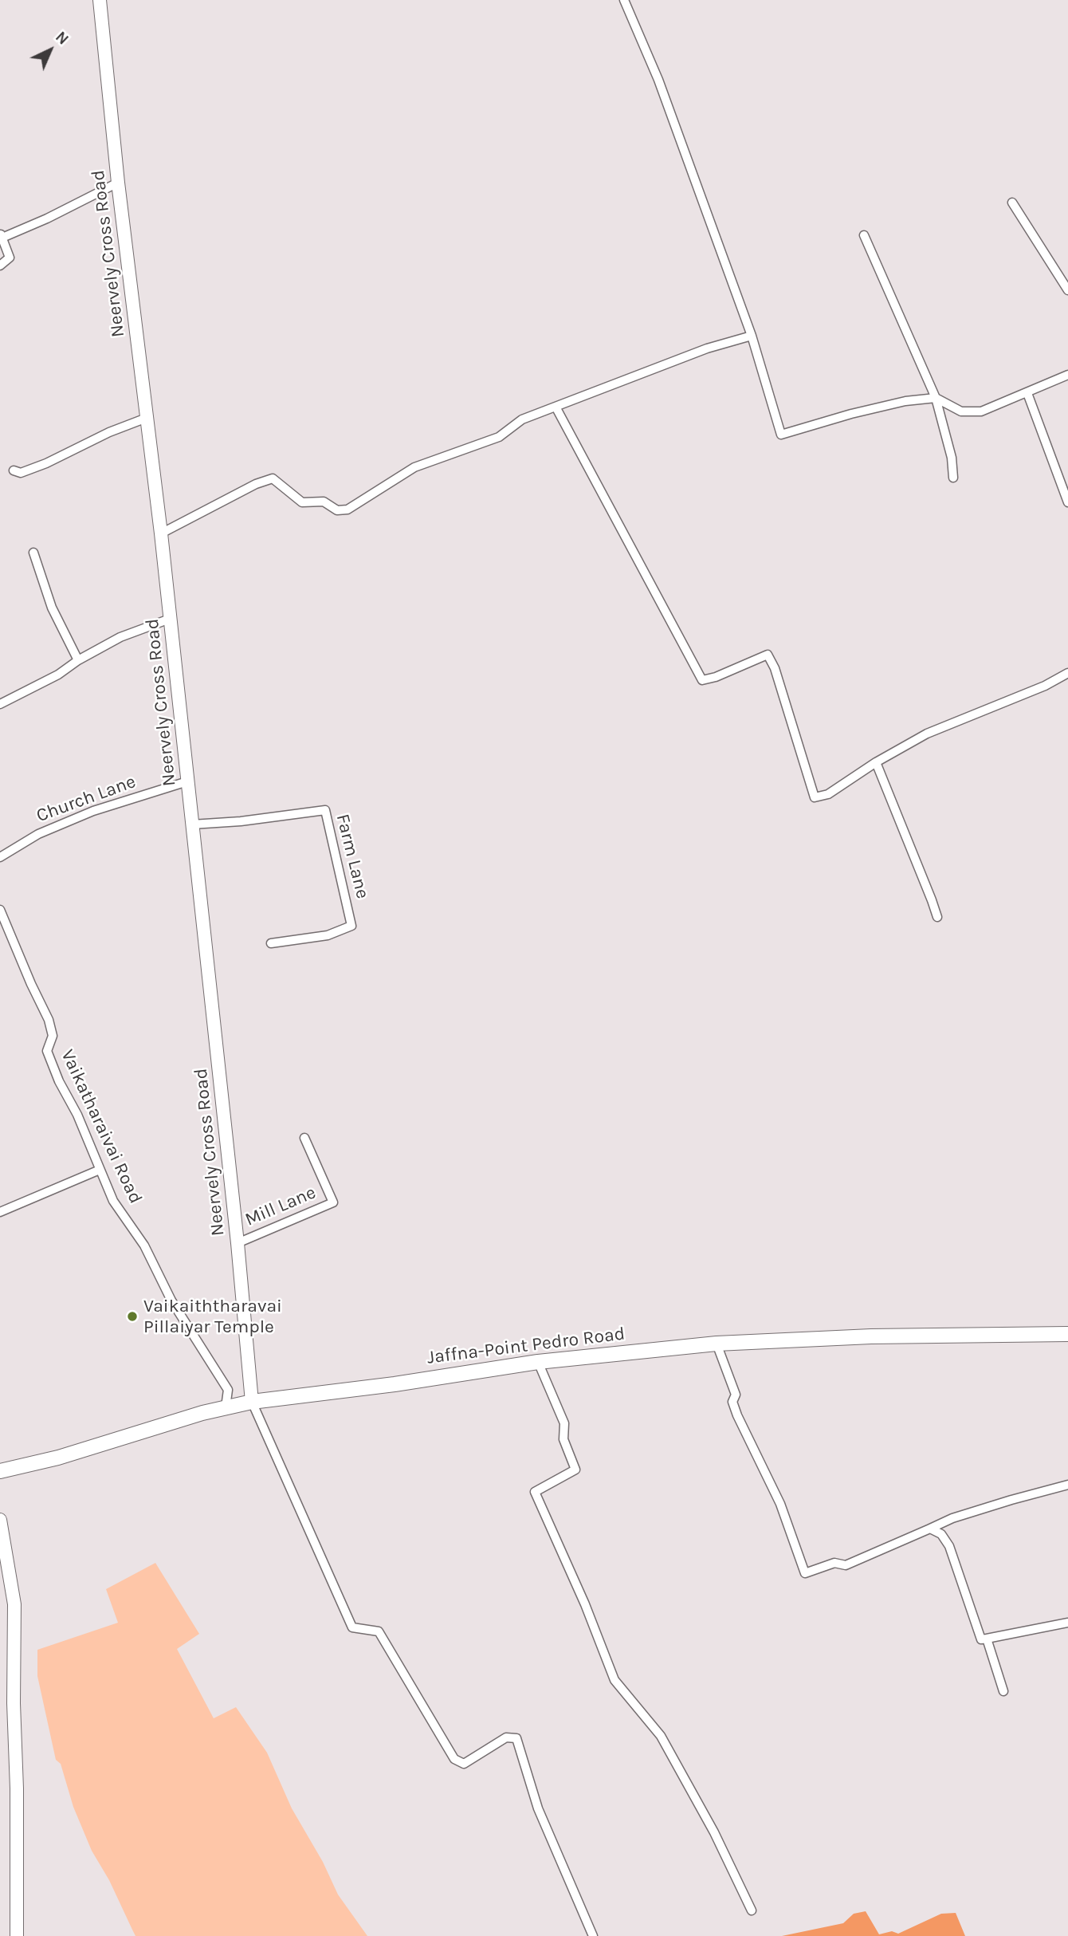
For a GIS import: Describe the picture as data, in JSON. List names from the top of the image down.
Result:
{
  "streets": {
    "main road": ["Jaffna-Point Pedro Road"],
    "street": [
      "Neervely Cross Road",
      "Church Lane",
      "Farm Lane",
      "Vaikatharaivai Road",
      "Mill Lane"
    ]
  },
  "crossings": [
    ["Neervely Cross Road", "Church Lane"],
    ["Neervely Cross Road", "Farm Lane"],
    ["Neervely Cross Road", "Mill Lane"],
    ["Neervely Cross Road", "Jaffna-Point Pedro Road"],
    ["Vaikatharaivai Road", "Jaffna-Point Pedro Road"]
  ],
  "places": ["Vaikaiththaravai Pillaiyar Temple"],
  "north": "top right"
}
